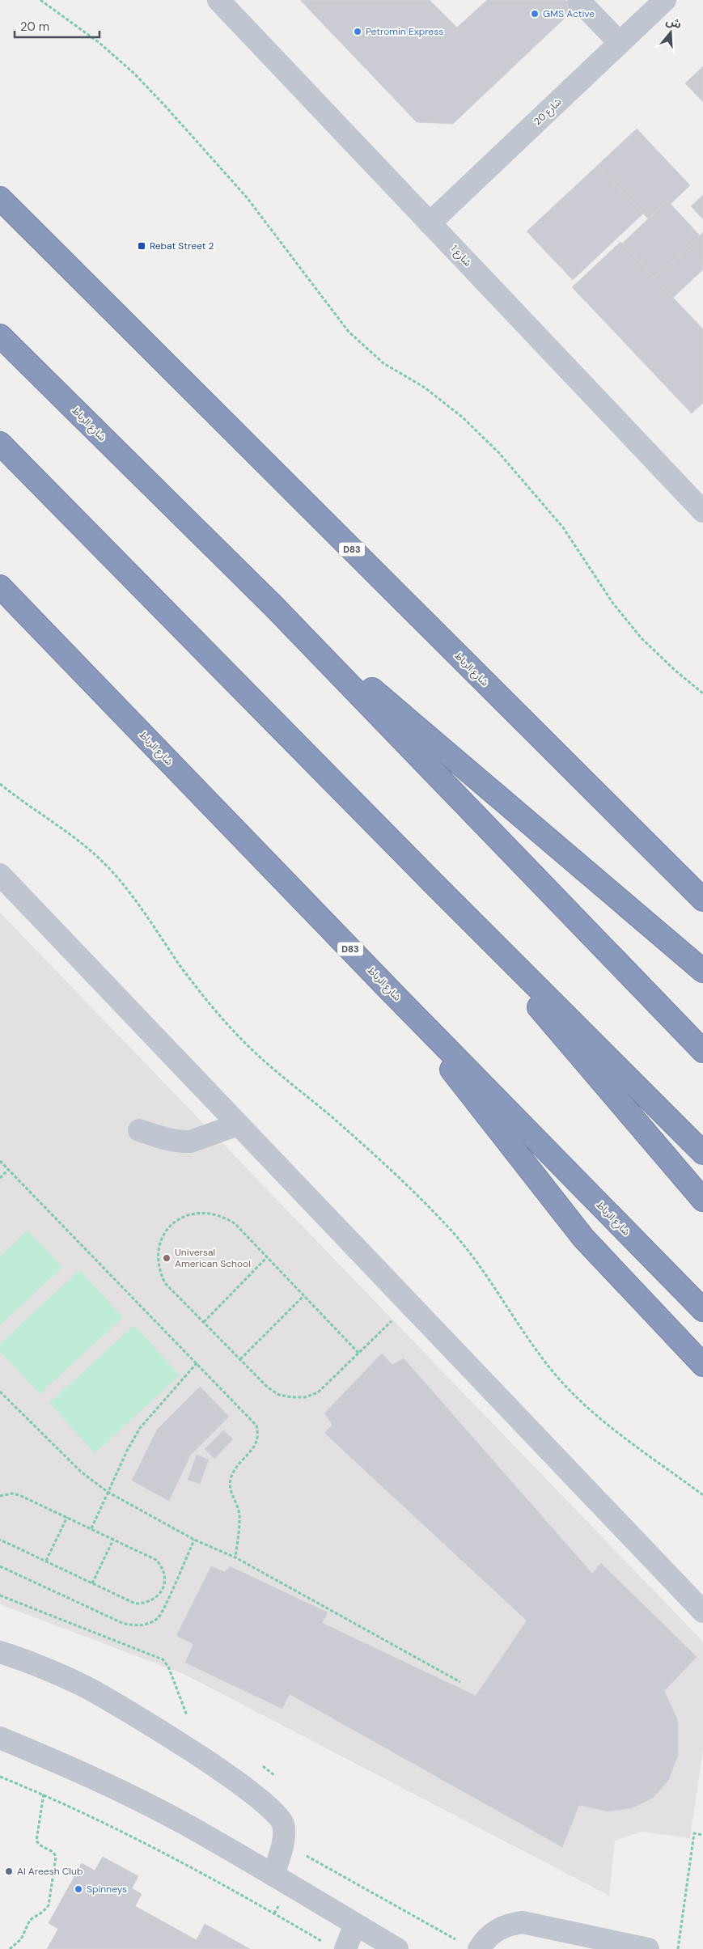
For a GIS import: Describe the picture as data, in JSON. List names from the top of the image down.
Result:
{
  "streets": {
    "highway": ["شارع الرباط", "D83"],
    "street": ["شارع 20", "شارع 1"]
  },
  "crossings": [
    ["شارع 20", "شارع 1"]
  ],
  "places": {
    "other": [
      "GMS Active",
      "Petromin Express",
      "Universal American School",
      "Al Areesh Club",
      "Spinneys"
    ],
    "transit": ["Rebat Street 2"]
  },
  "scale_bar": "20 m",
  "north": "top"
}
